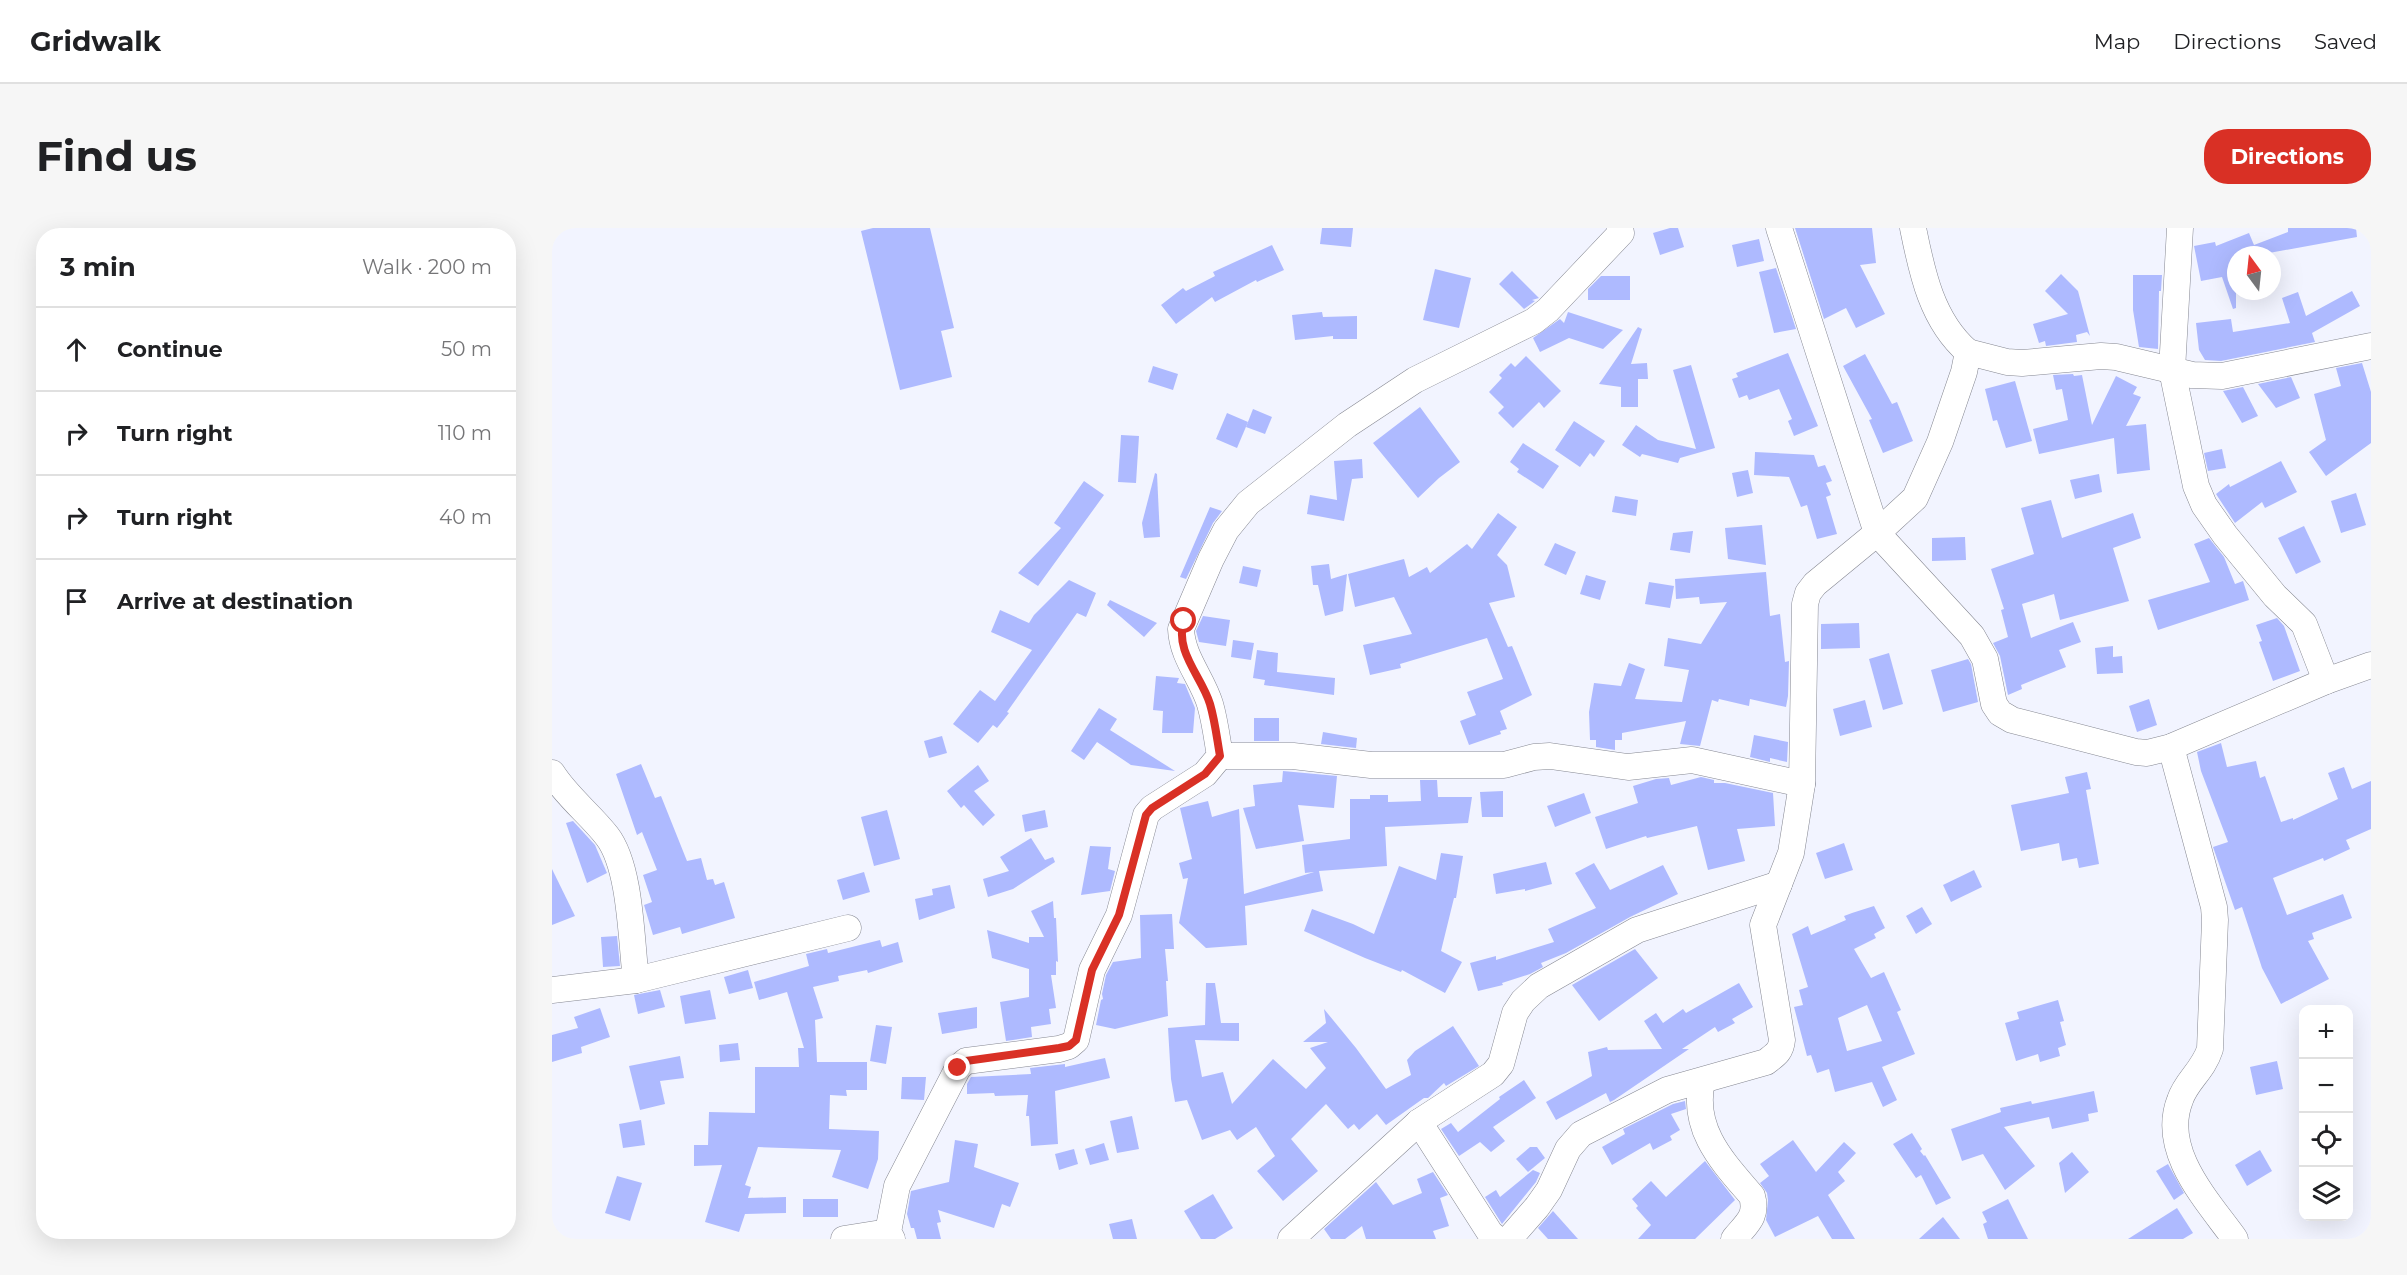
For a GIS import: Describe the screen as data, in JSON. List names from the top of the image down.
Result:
{
  "north": "top",
  "page": {
    "header": "Gridwalk",
    "nav": ["Map", "Directions", "Saved"],
    "buttons": "Directions",
    "title": "Find us",
    "heading": ["3 min", "Walk · 200 m"],
    "list": [
      ["Continue", "50 m"],
      ["Turn right", "110 m"],
      ["Turn right", "40 m"],
      "Arrive at destination"
    ],
    "map_buttons": ["+", "−"]
  }
}
